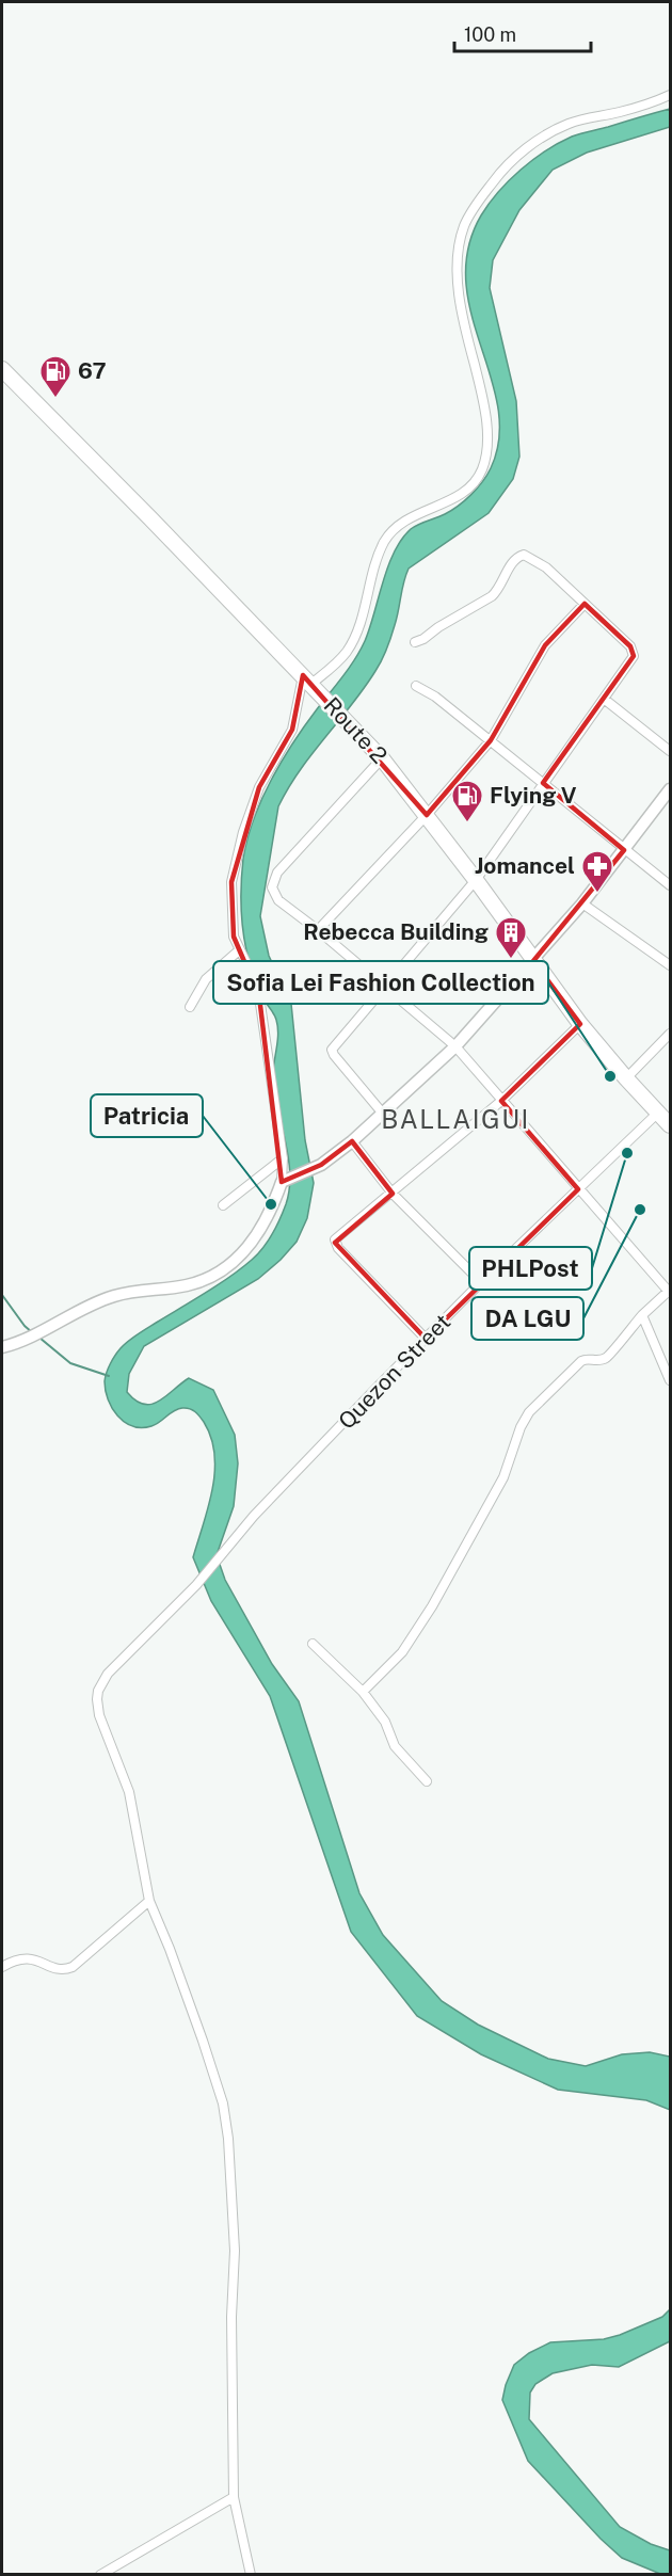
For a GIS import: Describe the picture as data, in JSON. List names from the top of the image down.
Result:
{
  "streets": {
    "highway": ["Route 2"],
    "street": ["Quezon Street"]
  },
  "crossings": [
    ["Route 2", "Quezon Street"]
  ],
  "districts": ["BALLAIGUI"],
  "places": {
    "fuel station": ["67", "Flying V"],
    "pharmacy": ["Jomancel"],
    "building": ["Rebecca Building"],
    "other": [
      "Sofia Lei Fashion Collection",
      "PHLPost",
      "Patricia",
      "DA LGU"
    ]
  },
  "scale_bar": "100 m"
}
